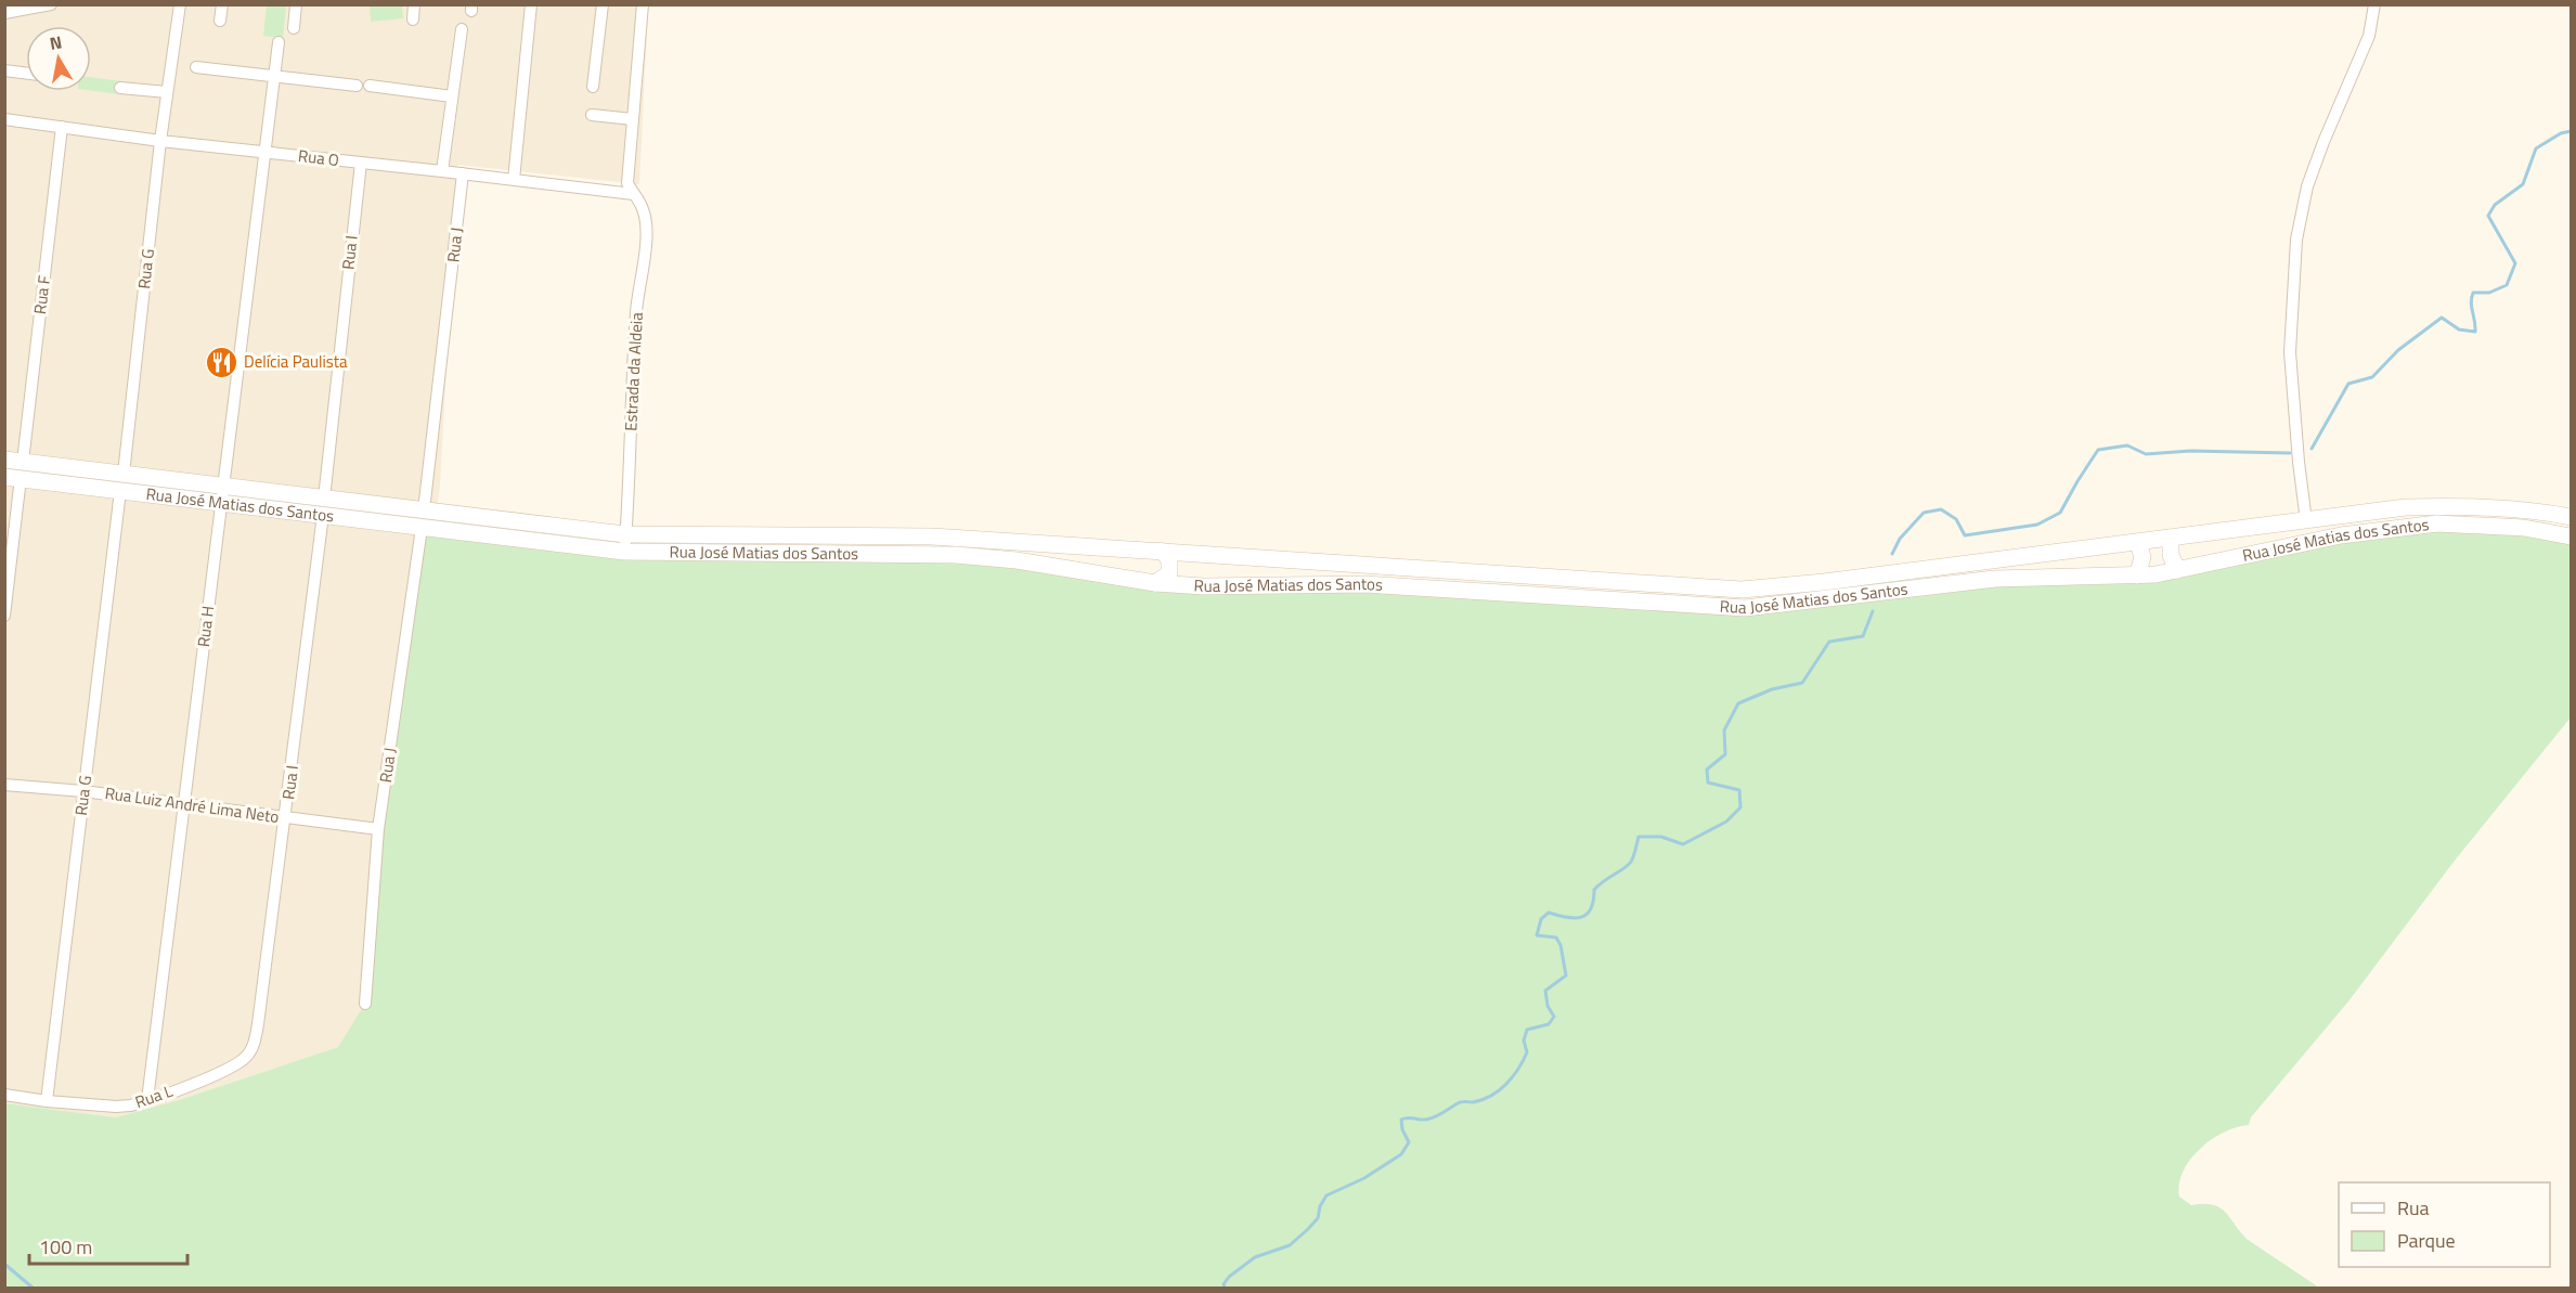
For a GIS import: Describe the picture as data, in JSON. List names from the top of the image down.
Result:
{
  "streets": {
    "main road": ["Rua José Matias dos Santos"],
    "street": [
      "Rua O",
      "Rua J",
      "Rua I",
      "Rua G",
      "Rua F",
      "Estrada da Aldeia",
      "Rua H",
      "Rua Luiz André Lima Neto",
      "Rua L"
    ]
  },
  "crossings": [
    ["Rua O", "Rua J"],
    ["Rua O", "Rua I"],
    ["Rua O", "Rua G"],
    ["Rua O", "Rua F"],
    ["Rua O", "Estrada da Aldeia"],
    ["Rua O", "Rua H"],
    ["Rua J", "Rua José Matias dos Santos"],
    ["Rua J", "Rua Luiz André Lima Neto"],
    ["Rua I", "Rua José Matias dos Santos"],
    ["Rua I", "Rua Luiz André Lima Neto"],
    ["Rua I", "Rua L"],
    ["Rua G", "Rua José Matias dos Santos"],
    ["Rua G", "Rua Luiz André Lima Neto"],
    ["Rua G", "Rua L"],
    ["Rua F", "Rua José Matias dos Santos"],
    ["Estrada da Aldeia", "Rua José Matias dos Santos"],
    ["Rua José Matias dos Santos", "Rua H"],
    ["Rua H", "Rua Luiz André Lima Neto"],
    ["Rua H", "Rua L"]
  ],
  "places": {
    "restaurant": ["Delícia Paulista"]
  },
  "legend": ["Rua", "Parque"],
  "scale_bar": "100 m",
  "north": "top"
}
